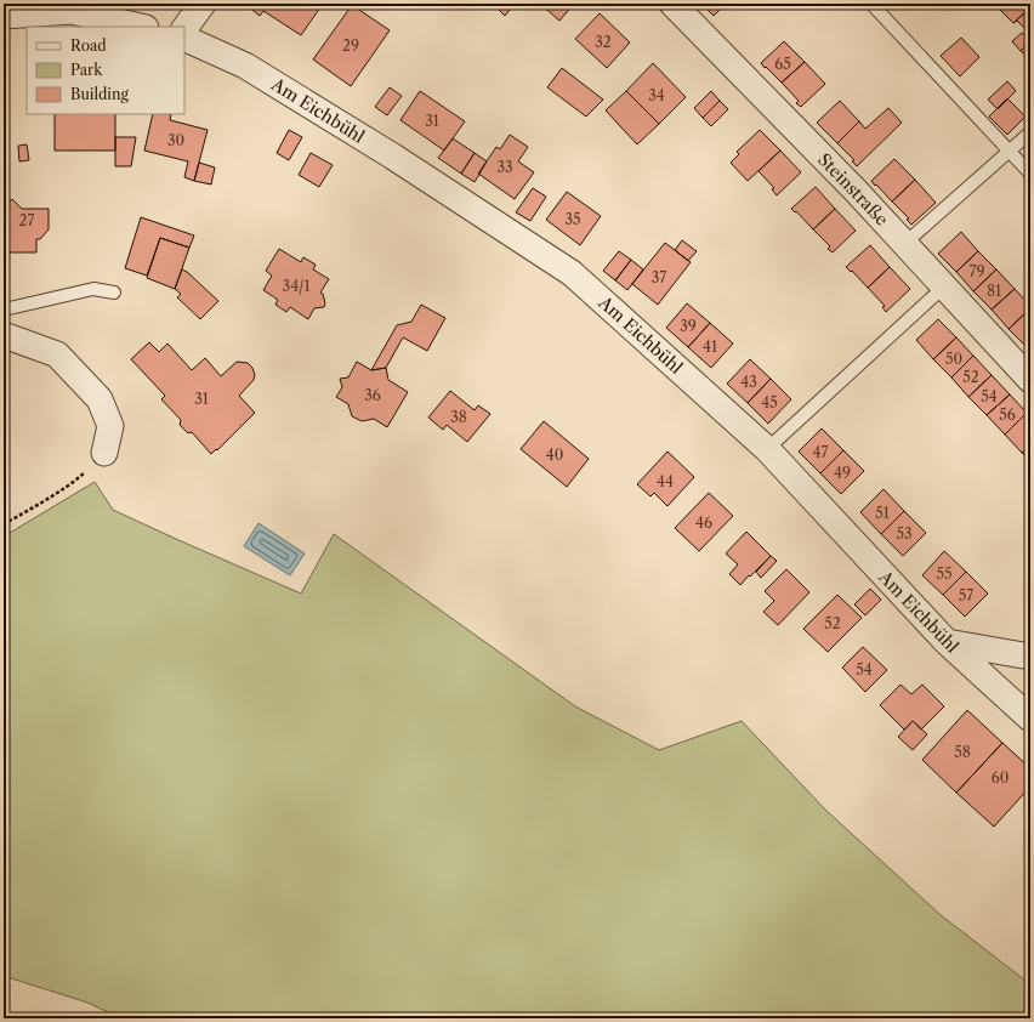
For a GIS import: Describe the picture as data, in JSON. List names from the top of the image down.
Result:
{
  "streets": {
    "street": ["Am Eichbühl", "Steinstraße"]
  },
  "house_numbers": [
    "32",
    "29",
    "65",
    "34",
    "31",
    "30",
    "33",
    "35",
    "27",
    "79",
    "37",
    "34/1",
    "81",
    "39",
    "41",
    "50",
    "52",
    "43",
    "36",
    "54",
    "31",
    "45",
    "56",
    "38",
    "47",
    "40",
    "49",
    "44",
    "51",
    "46",
    "53",
    "55",
    "57",
    "52",
    "54",
    "58",
    "60"
  ],
  "legend": ["Road", "Park", "Building"]
}
